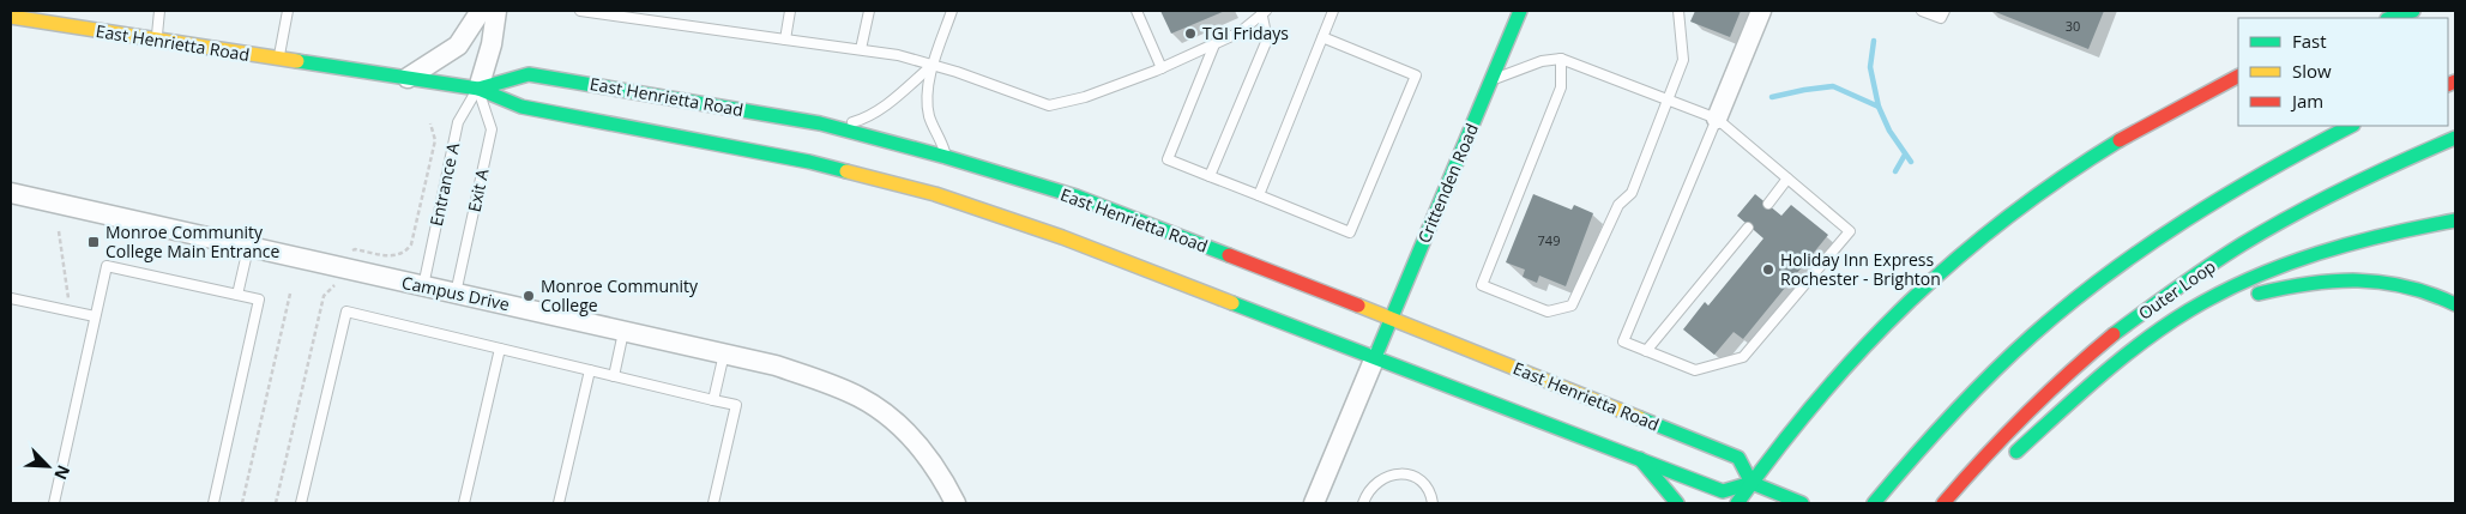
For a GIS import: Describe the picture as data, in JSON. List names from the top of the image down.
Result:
{
  "streets": {
    "main road": ["East Henrietta Road", "Crittenden Road", "Outer Loop"],
    "street": ["Campus Drive"],
    "lane": ["Entrance A", "Exit A"]
  },
  "crossings": [
    ["East Henrietta Road", "Crittenden Road"],
    ["East Henrietta Road", "Entrance A"],
    ["East Henrietta Road", "Exit A"],
    ["Entrance A", "Exit A"],
    ["Entrance A", "Campus Drive"],
    ["Exit A", "Campus Drive"]
  ],
  "places": {
    "other": ["TGI Fridays", "Holiday Inn Express Rochester - Brighton", "Monroe Community College"],
    "transit": ["Monroe Community College Main Entrance"]
  },
  "house_numbers": ["30", "749"],
  "legend": ["Fast", "Slow", "Jam"],
  "north": "bottom right"
}
